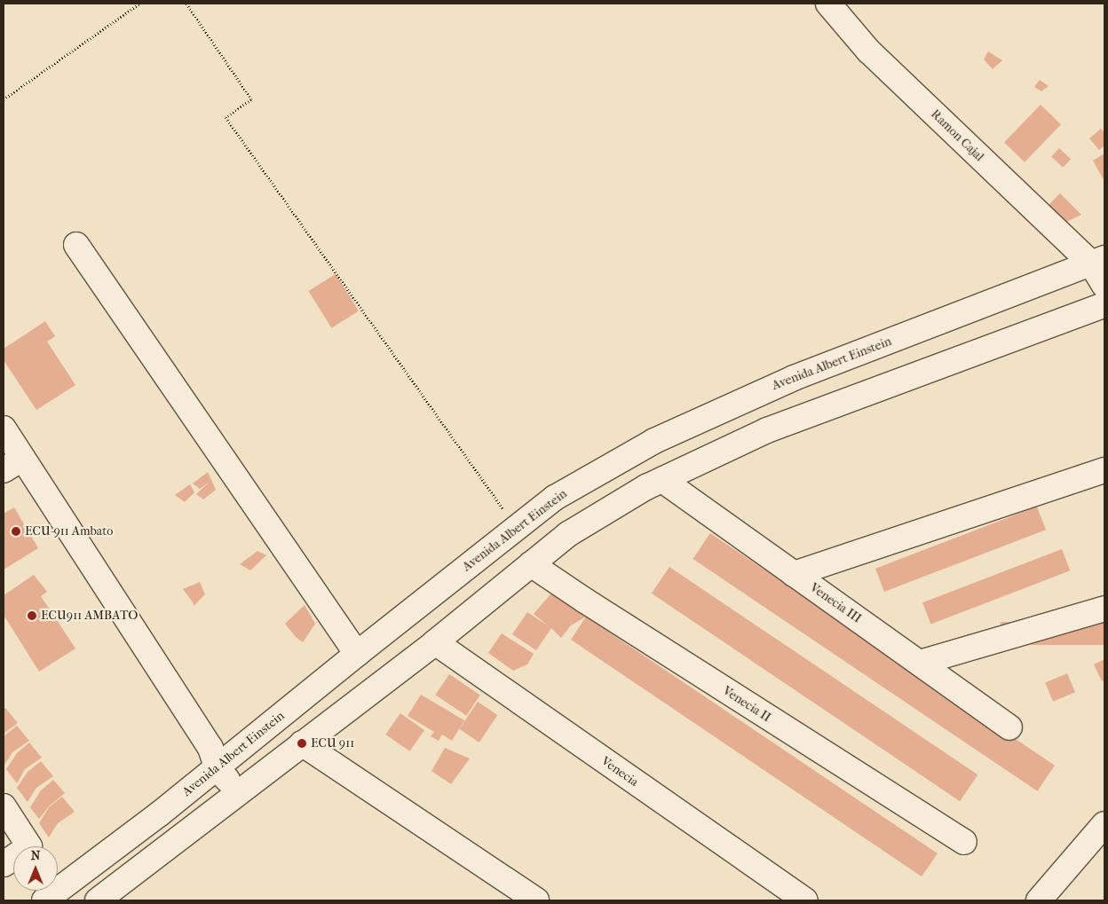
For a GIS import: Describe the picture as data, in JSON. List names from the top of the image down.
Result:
{
  "streets": {
    "street": [
      "Ramon Cajal",
      "Avenida Albert Einstein",
      "Venecia III",
      "Venecia II",
      "Venecia"
    ]
  },
  "crossings": [
    ["Ramon Cajal", "Avenida Albert Einstein"]
  ],
  "places": ["ECU-911 Ambato", "ECU911 AMBATO", "ECU 911"],
  "north": "top"
}
